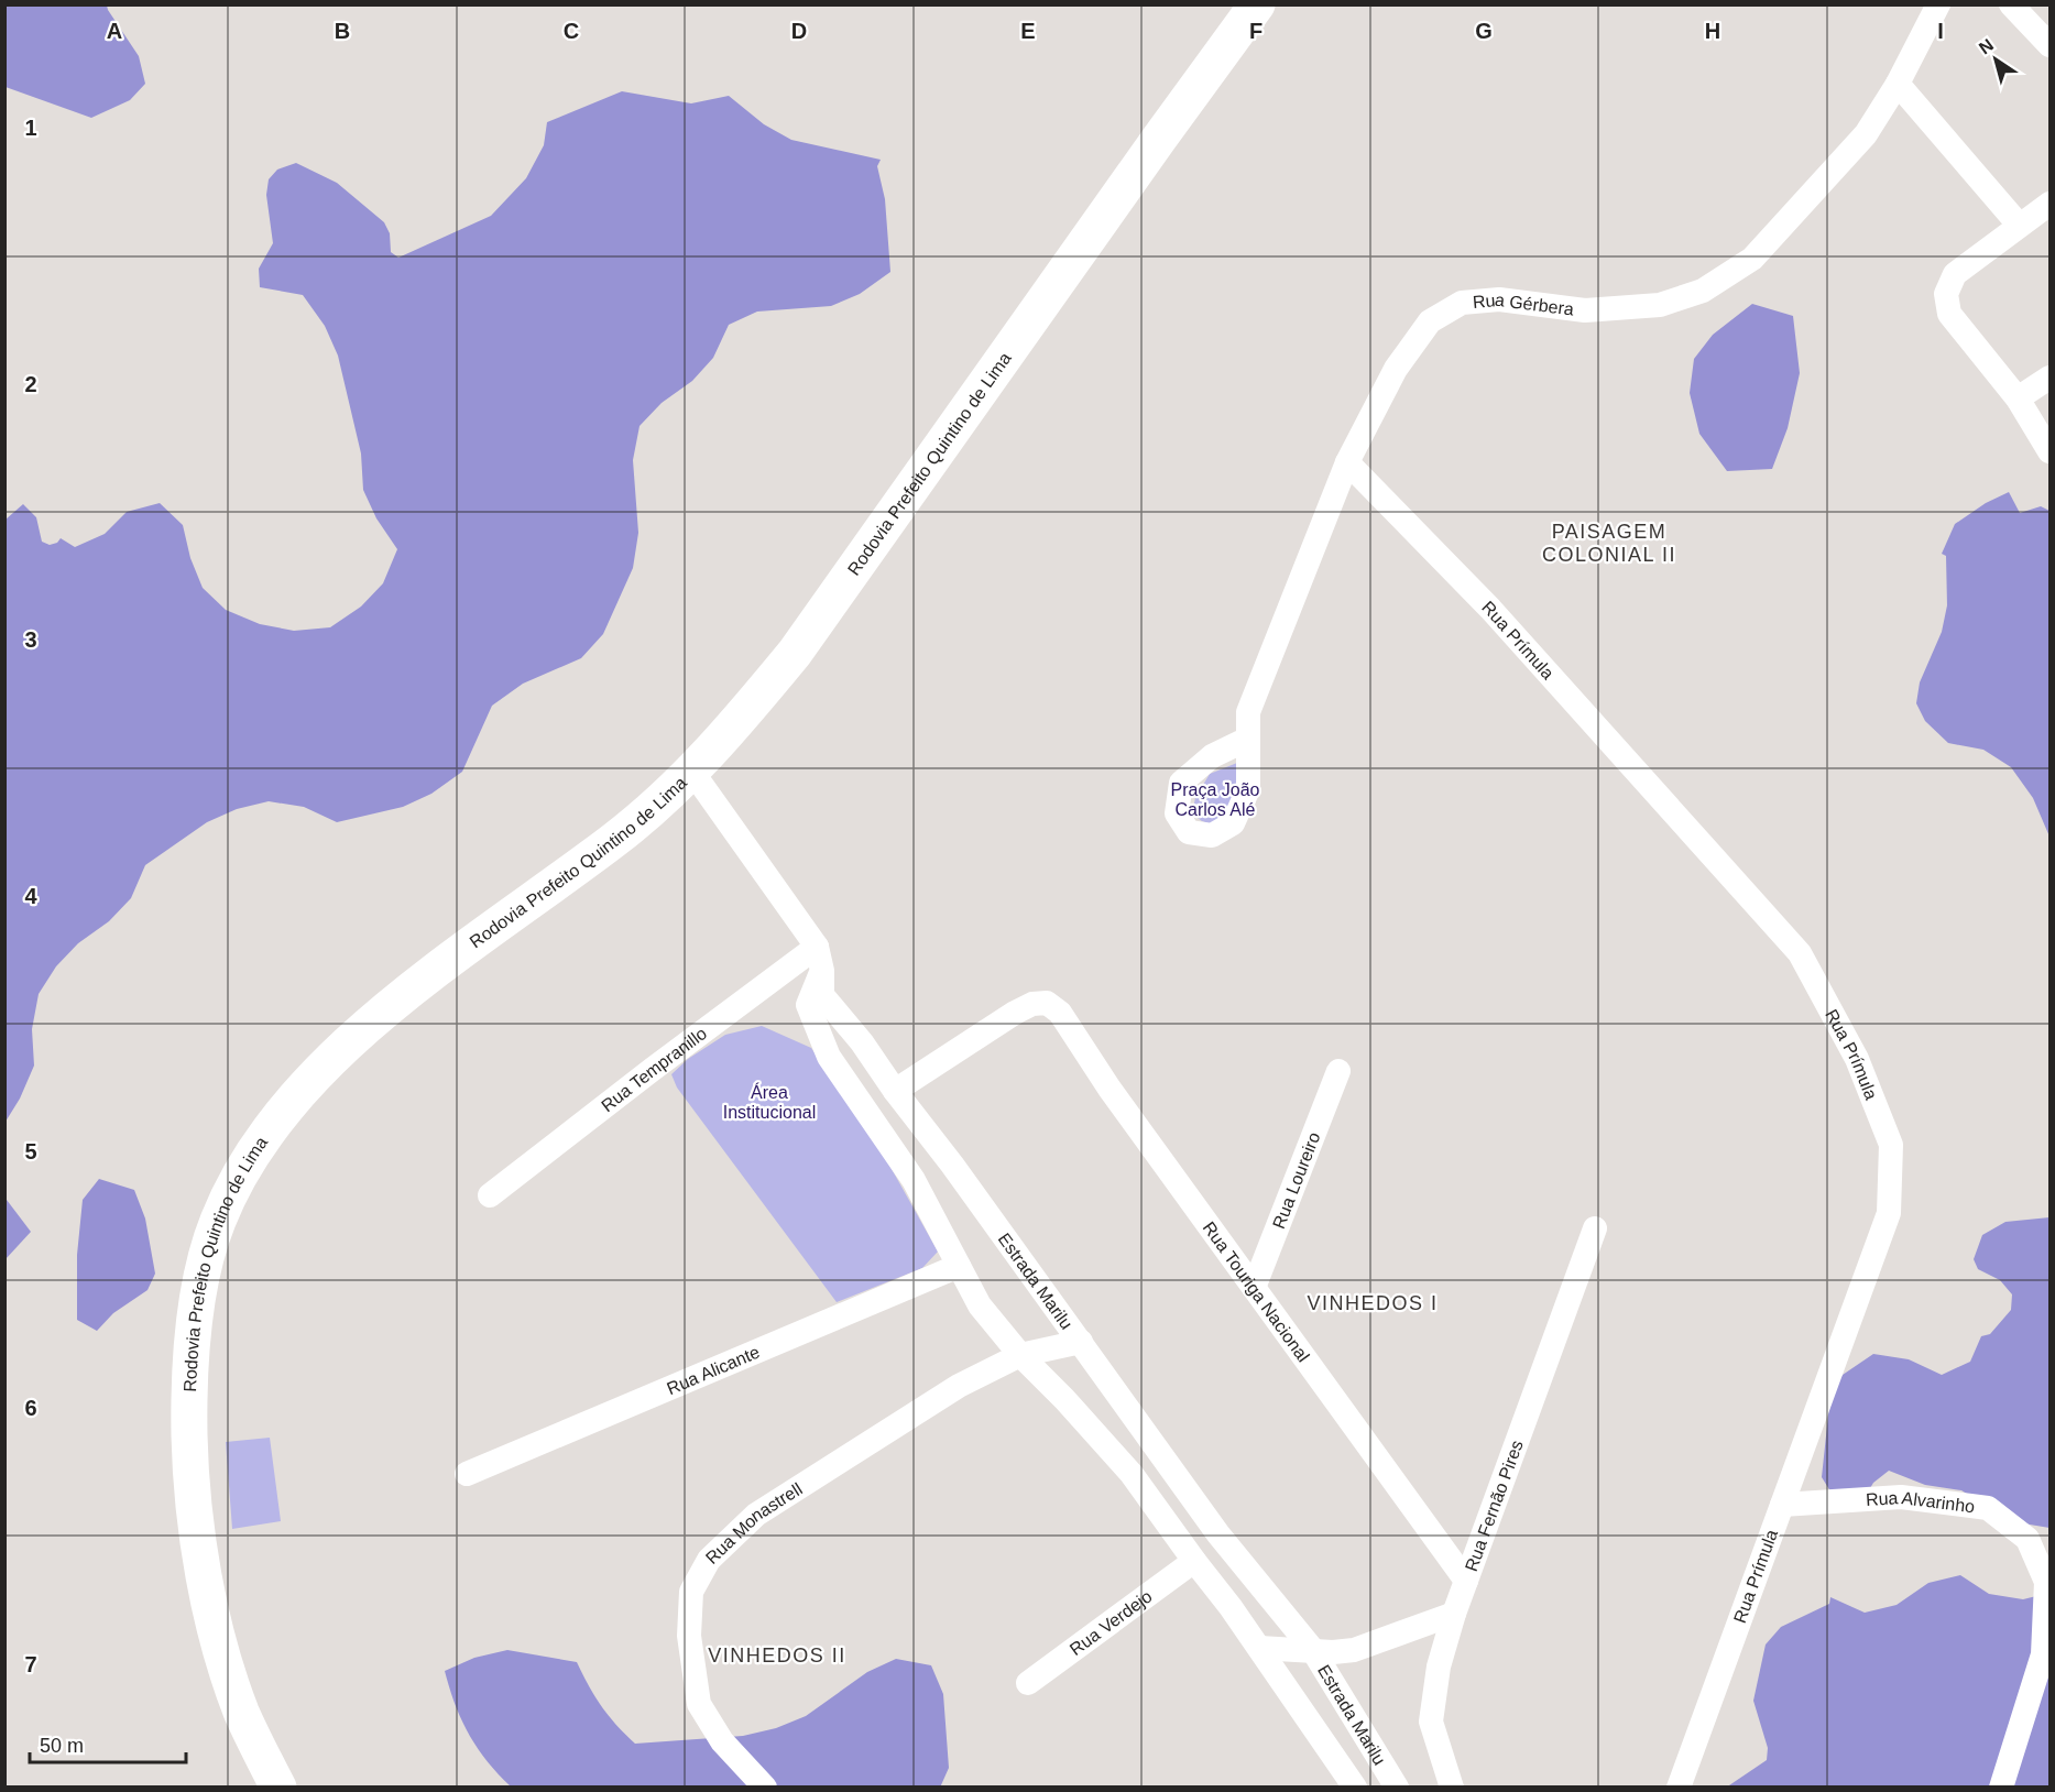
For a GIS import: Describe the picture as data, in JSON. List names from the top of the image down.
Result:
{
  "streets": {
    "main road": ["Rodovia Prefeito Quintino de Lima"],
    "street": [
      "Rua Gérbera",
      "Rua Prímula",
      "Rua Tempranillo",
      "Rua Loureiro",
      "Estrada Marilu",
      "Rua Touriga Nacional",
      "Rua Alicante",
      "Rua Alvarinho",
      "Rua Fernão Pires",
      "Rua Monastrell",
      "Rua Verdejo"
    ]
  },
  "crossings": [
    ["Rua Gérbera", "Rua Prímula"],
    ["Rodovia Prefeito Quintino de Lima", "Estrada Marilu"],
    ["Rua Prímula", "Rua Alvarinho"],
    ["Rua Tempranillo", "Estrada Marilu"],
    ["Rua Loureiro", "Rua Touriga Nacional"],
    ["Estrada Marilu", "Rua Touriga Nacional"],
    ["Estrada Marilu", "Rua Monastrell"],
    ["Rua Touriga Nacional", "Rua Fernão Pires"]
  ],
  "districts": ["PAISAGEM COLONIAL II", "VINHEDOS I", "VINHEDOS II"],
  "parks": ["Praça João Carlos Alé", "Área Institucional"],
  "scale_bar": "50 m",
  "north": "top left",
  "grid": {
    "columns": [
      "A",
      "B",
      "C",
      "D",
      "E",
      "F",
      "G",
      "H",
      "I"
    ],
    "rows": [
      "1",
      "2",
      "3",
      "4",
      "5",
      "6",
      "7"
    ]
  }
}
